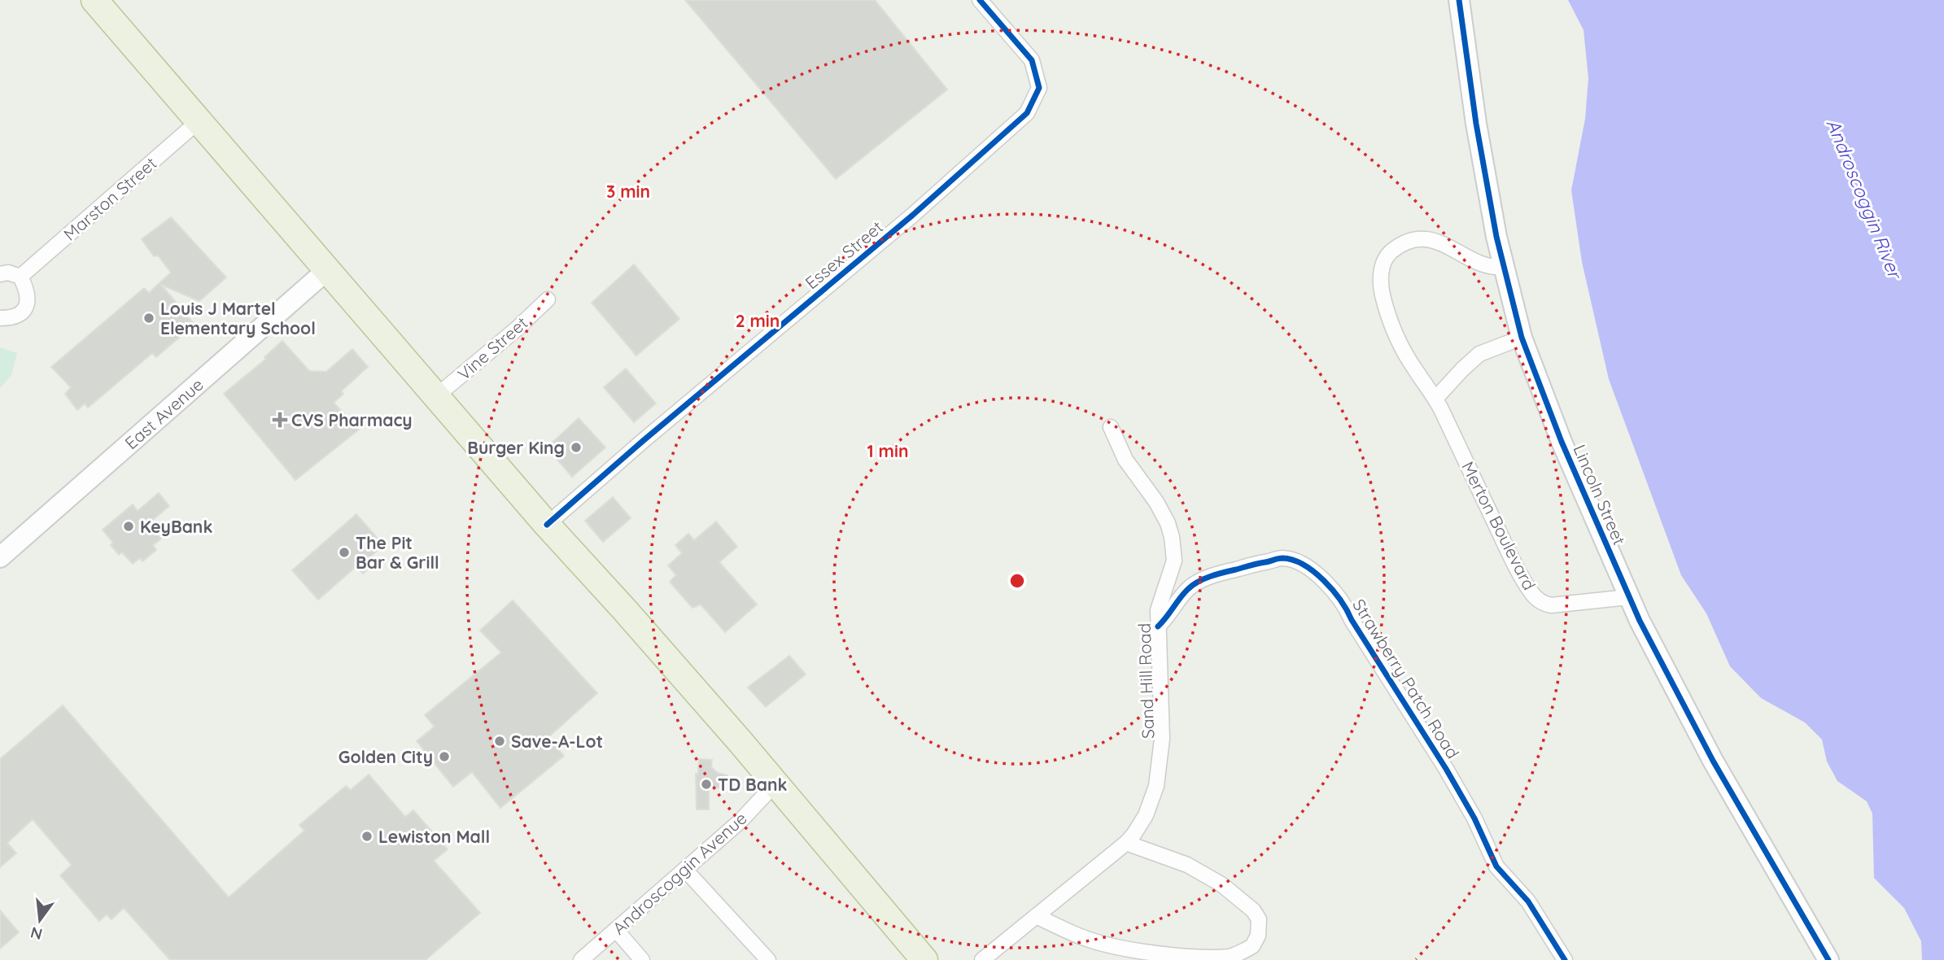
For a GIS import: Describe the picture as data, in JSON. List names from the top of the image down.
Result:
{
  "streets": {
    "main road": ["East Avenue", "Lincoln Street"],
    "street": [
      "Marston Street",
      "Essex Street",
      "Vine Street",
      "Merton Boulevard",
      "Strawberry Patch Road",
      "Sand Hill Road",
      "Androscoggin Avenue"
    ]
  },
  "crossings": [
    ["Lincoln Street", "Merton Boulevard"],
    ["Strawberry Patch Road", "Sand Hill Road"]
  ],
  "water": ["Androscoggin River"],
  "places": {
    "other": [
      "Louis J Martel Elementary School",
      "Burger King",
      "KeyBank",
      "The Pit Bar & Grill",
      "Save-A-Lot",
      "Golden City",
      "TD Bank",
      "Lewiston Mall"
    ],
    "health": ["CVS Pharmacy"]
  },
  "north": "bottom",
  "rings": ["3 min", "2 min", "1 min"]
}
